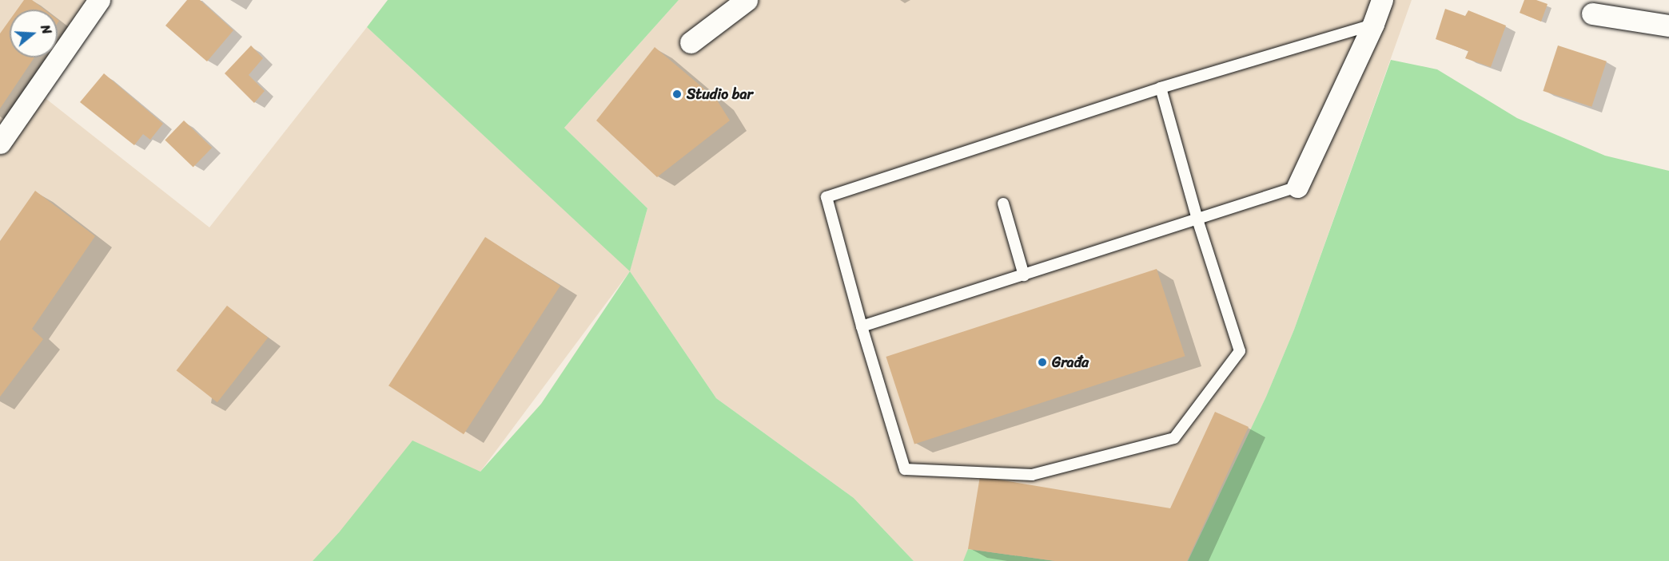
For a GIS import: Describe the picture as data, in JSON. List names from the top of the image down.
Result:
{
  "places": ["Studio bar", "Građa"],
  "north": "right"
}
